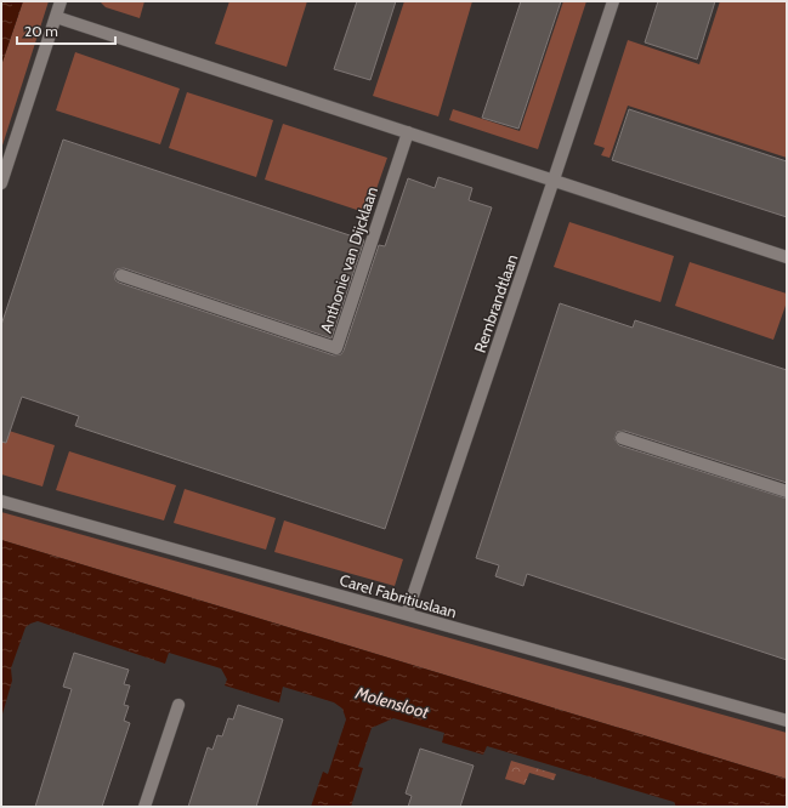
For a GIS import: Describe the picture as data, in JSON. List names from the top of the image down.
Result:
{
  "streets": {
    "street": ["Anthonie van Dijcklaan", "Rembrandtlaan", "Carel Fabritiuslaan"]
  },
  "crossings": [
    ["Rembrandtlaan", "Carel Fabritiuslaan"]
  ],
  "water": ["Molensloot"],
  "scale_bar": "20 m"
}
